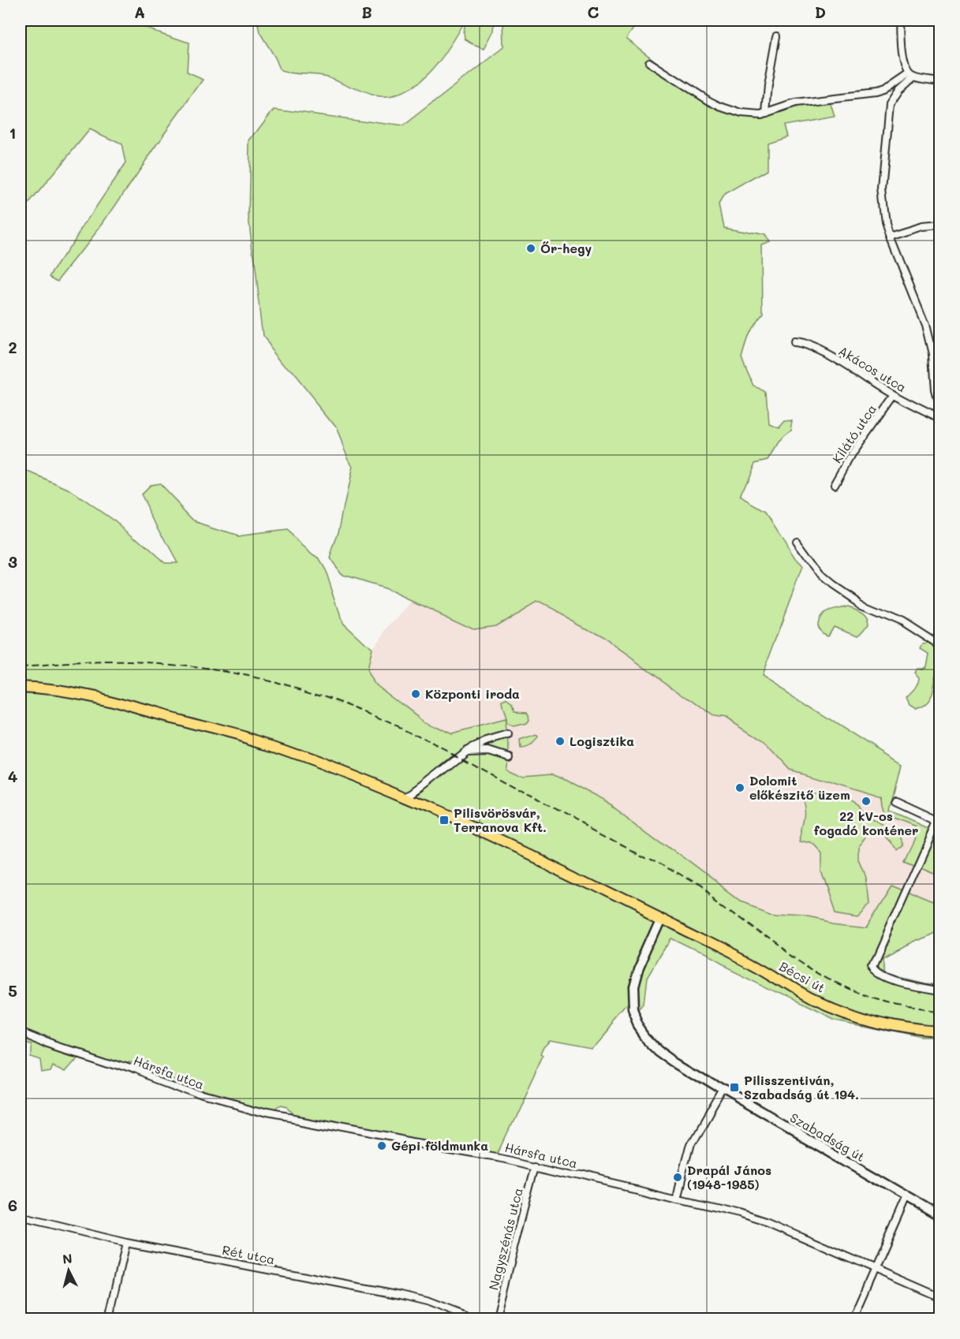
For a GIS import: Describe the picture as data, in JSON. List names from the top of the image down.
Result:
{
  "streets": {
    "main road": ["Bécsi út", "Szabadság út"],
    "street": [
      "Akácos utca",
      "Kilátó utca",
      "Hársfa utca",
      "Nagyszénás utca",
      "Rét utca"
    ]
  },
  "crossings": [
    ["Akácos utca", "Kilátó utca"],
    ["Bécsi út", "Szabadság út"],
    ["Hársfa utca", "Nagyszénás utca"]
  ],
  "places": {
    "other": [
      "Őr-hegy",
      "Központi iroda",
      "Logisztika",
      "Dolomit előkészitő üzem",
      "22 kV-os fogadó konténer",
      "Gépi földmunka",
      "Drapál János (1948-1985)"
    ],
    "transit": ["Pilisvörösvár, Terranova Kft.", "Pilisszentiván, Szabadság út 194."]
  },
  "north": "top",
  "grid": {
    "columns": [
      "A",
      "B",
      "C",
      "D"
    ],
    "rows": [
      "1",
      "2",
      "3",
      "4",
      "5",
      "6"
    ]
  }
}
